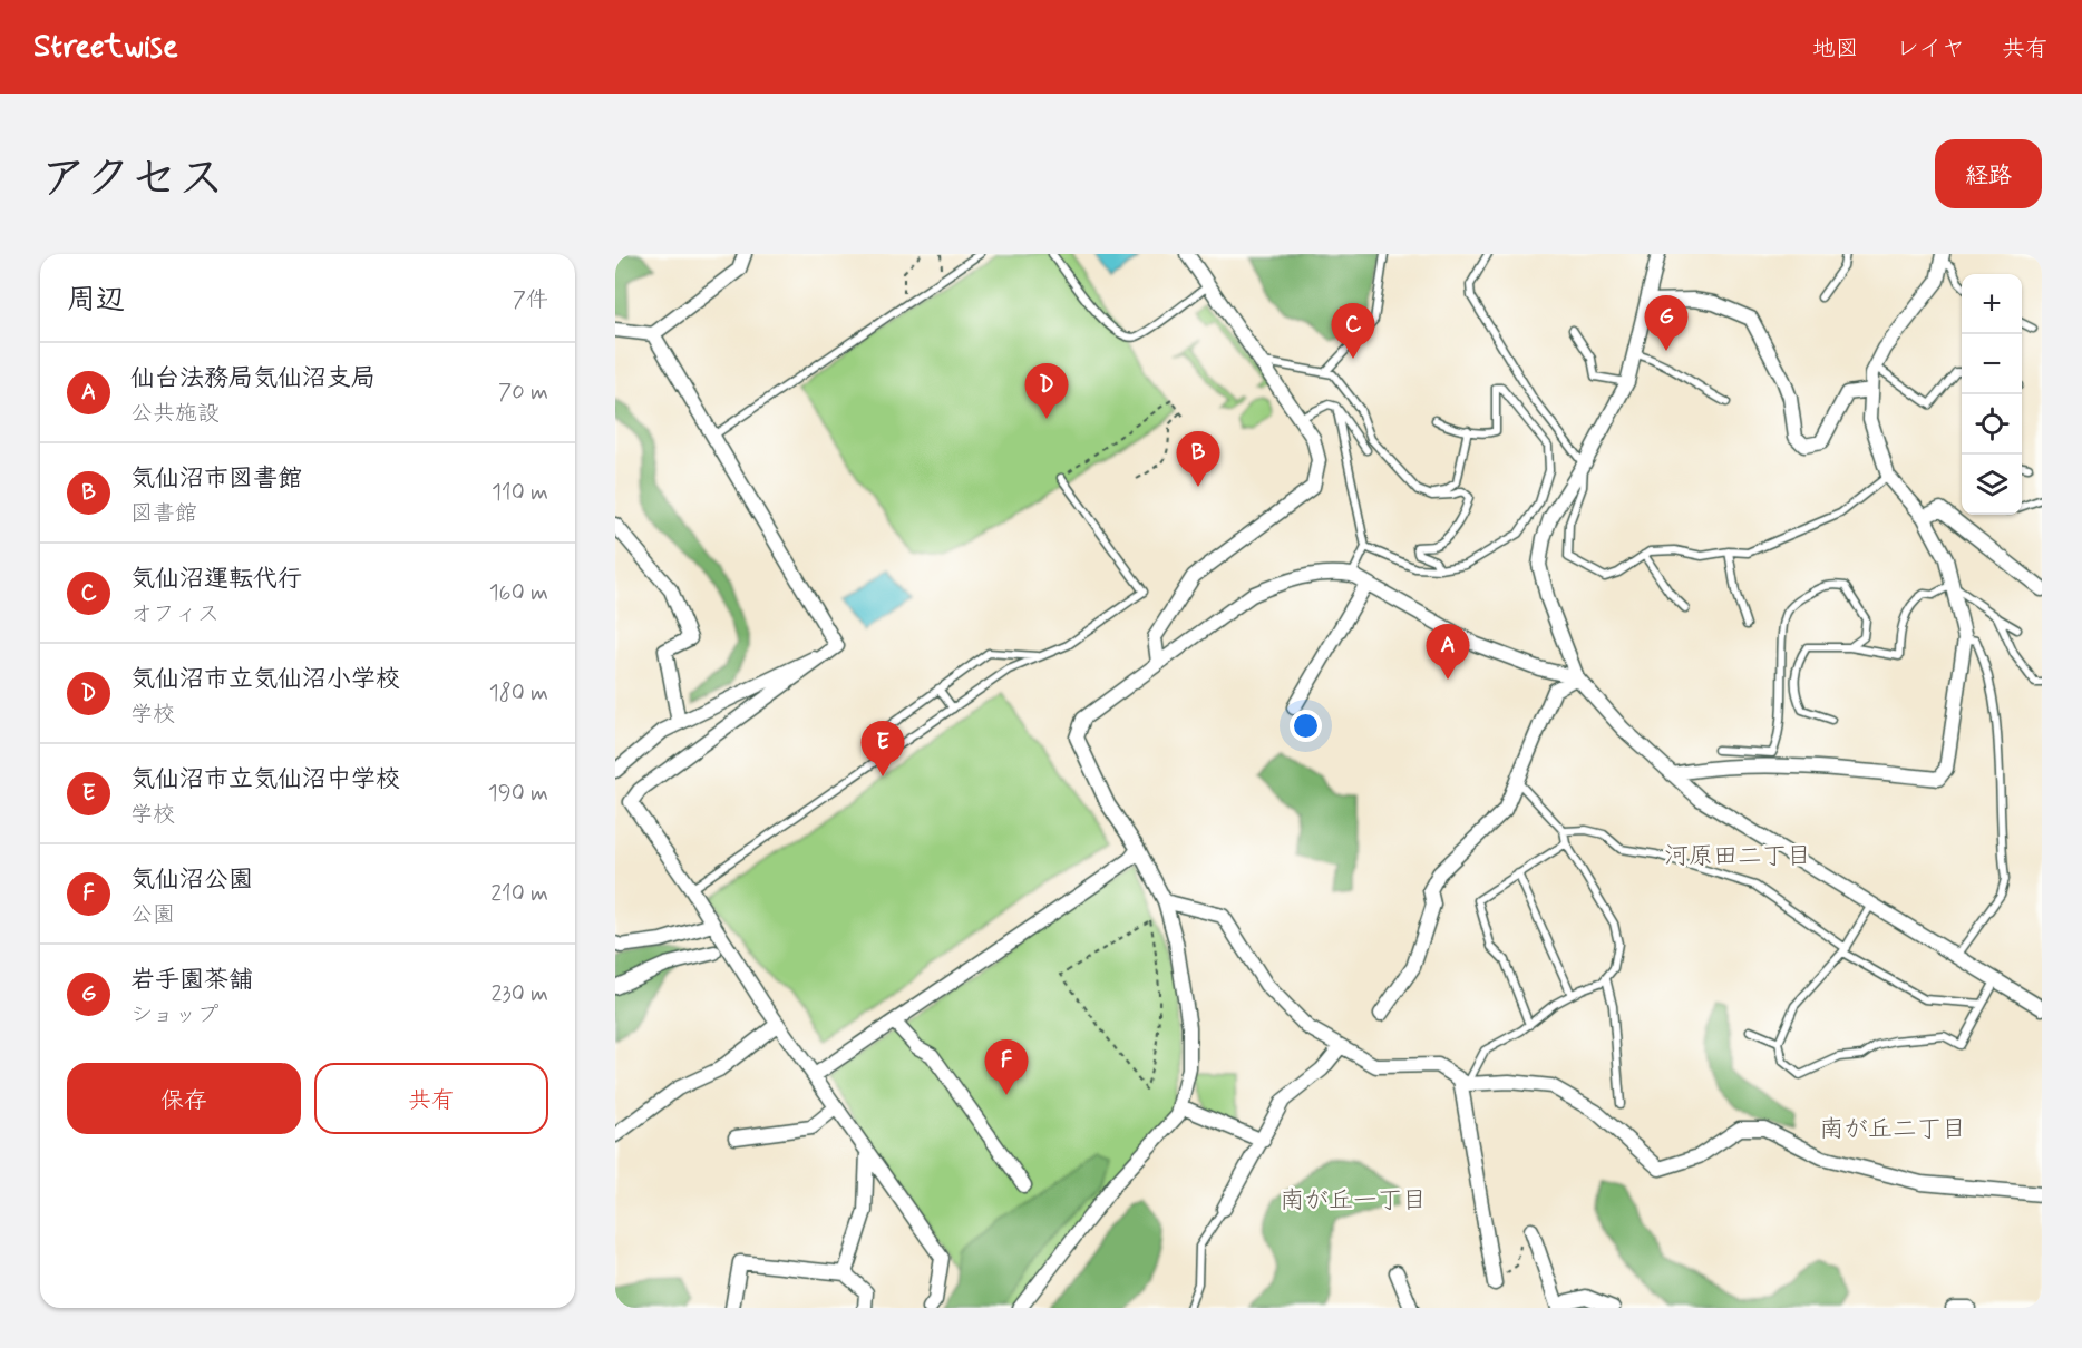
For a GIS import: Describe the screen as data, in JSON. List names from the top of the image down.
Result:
{
  "districts": ["河原田二丁目", "南が丘二丁目", "南が丘一丁目"],
  "page": {
    "header": "Streetwise",
    "nav": ["地図", "レイヤ", "共有"],
    "title": "アクセス",
    "buttons": [
      "経路",
      ["保存", "共有"]
    ],
    "heading": ["周辺", "7件"],
    "map_buttons": ["+", "−"],
    "pins": [
      "G",
      "C",
      "D",
      "B",
      "A",
      "E",
      "F"
    ],
    "list": [
      {
        "mark": "A",
        "name": "仙台法務局気仙沼支局",
        "note": "公共施設",
        "value": "70 m"
      },
      {
        "mark": "B",
        "name": "気仙沼市図書館",
        "note": "図書館",
        "value": "110 m"
      },
      {
        "mark": "C",
        "name": "気仙沼運転代行",
        "note": "オフィス",
        "value": "160 m"
      },
      {
        "mark": "D",
        "name": "気仙沼市立気仙沼小学校",
        "note": "学校",
        "value": "180 m"
      },
      {
        "mark": "E",
        "name": "気仙沼市立気仙沼中学校",
        "note": "学校",
        "value": "190 m"
      },
      {
        "mark": "F",
        "name": "気仙沼公園",
        "note": "公園",
        "value": "210 m"
      },
      {
        "mark": "G",
        "name": "岩手園茶舗",
        "note": "ショップ",
        "value": "230 m"
      }
    ]
  }
}
